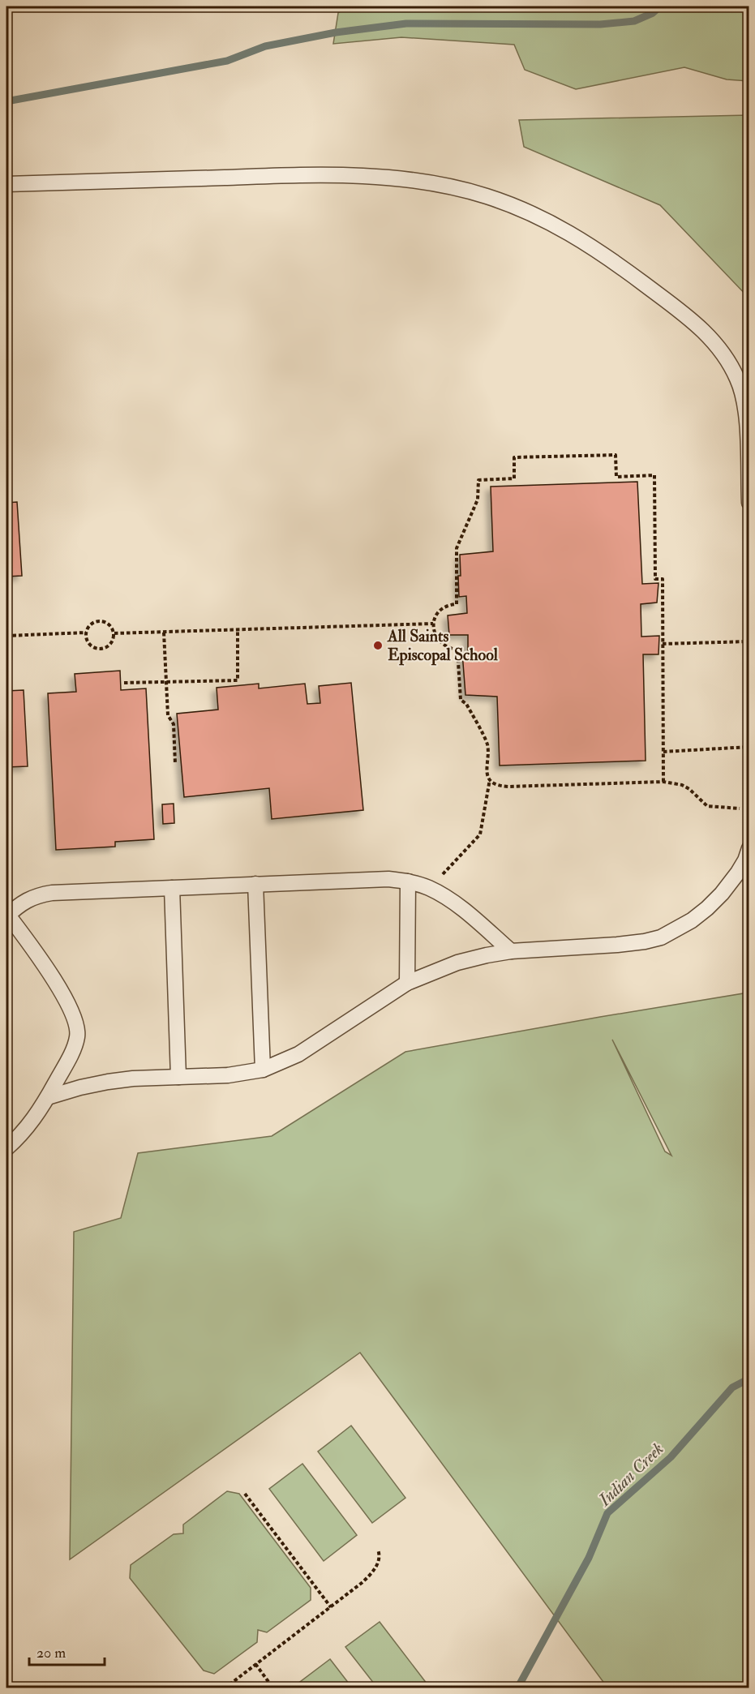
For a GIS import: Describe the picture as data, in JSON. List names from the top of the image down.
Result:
{
  "water": ["Indian Creek"],
  "places": ["All Saints Episcopal School"],
  "scale_bar": "20 m"
}
